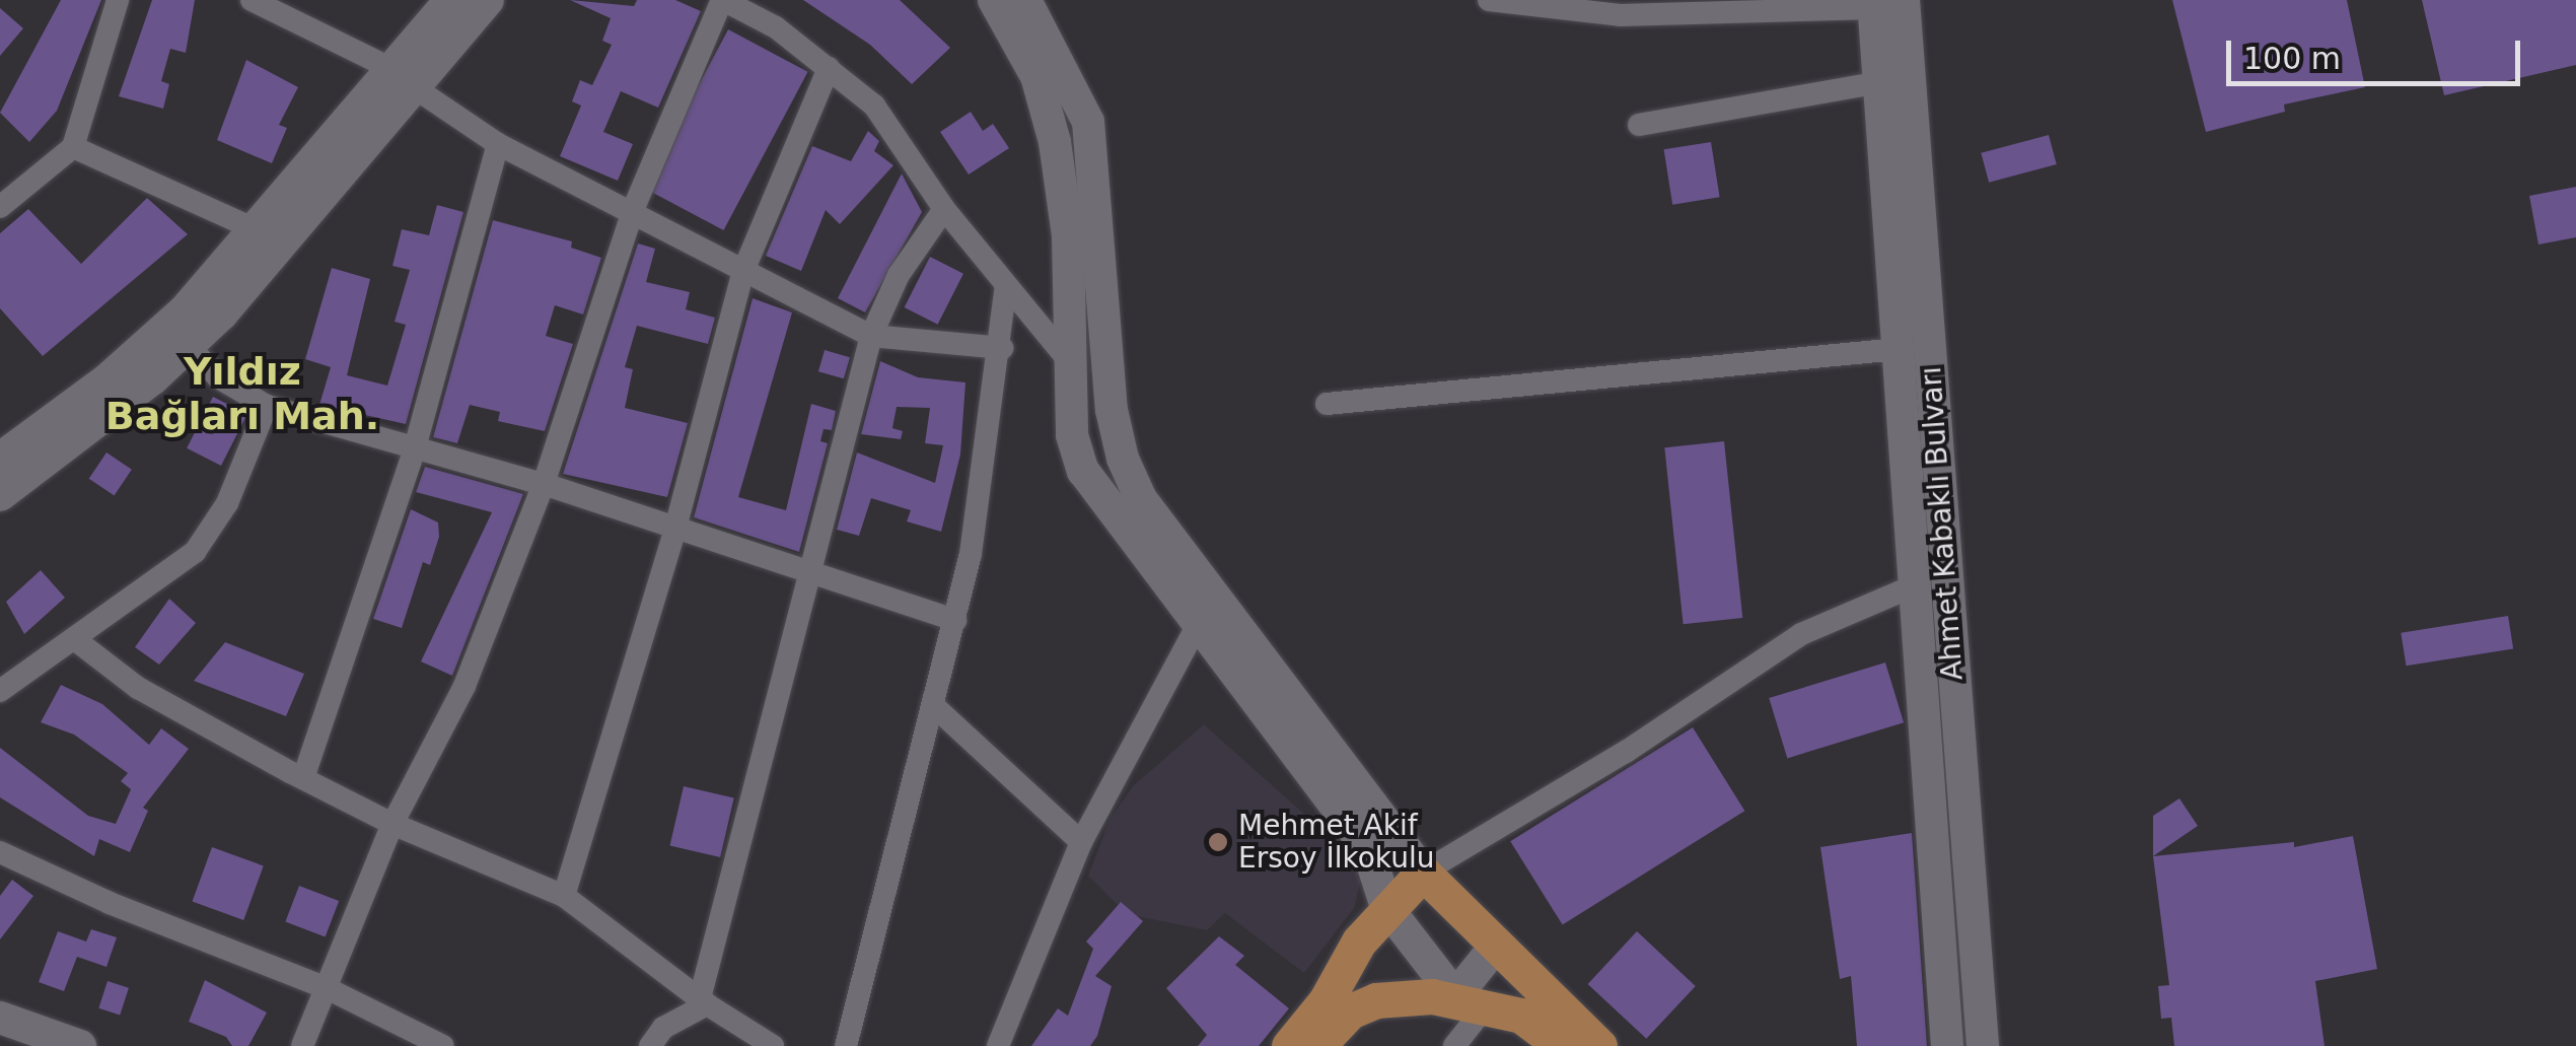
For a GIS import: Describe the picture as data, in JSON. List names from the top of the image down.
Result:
{
  "streets": {
    "street": ["Ahmet Kabaklı Bulvarı"]
  },
  "districts": ["Yıldız Bağları Mah."],
  "places": ["Mehmet Akif Ersoy İlkokulu"],
  "scale_bar": "100 m"
}
